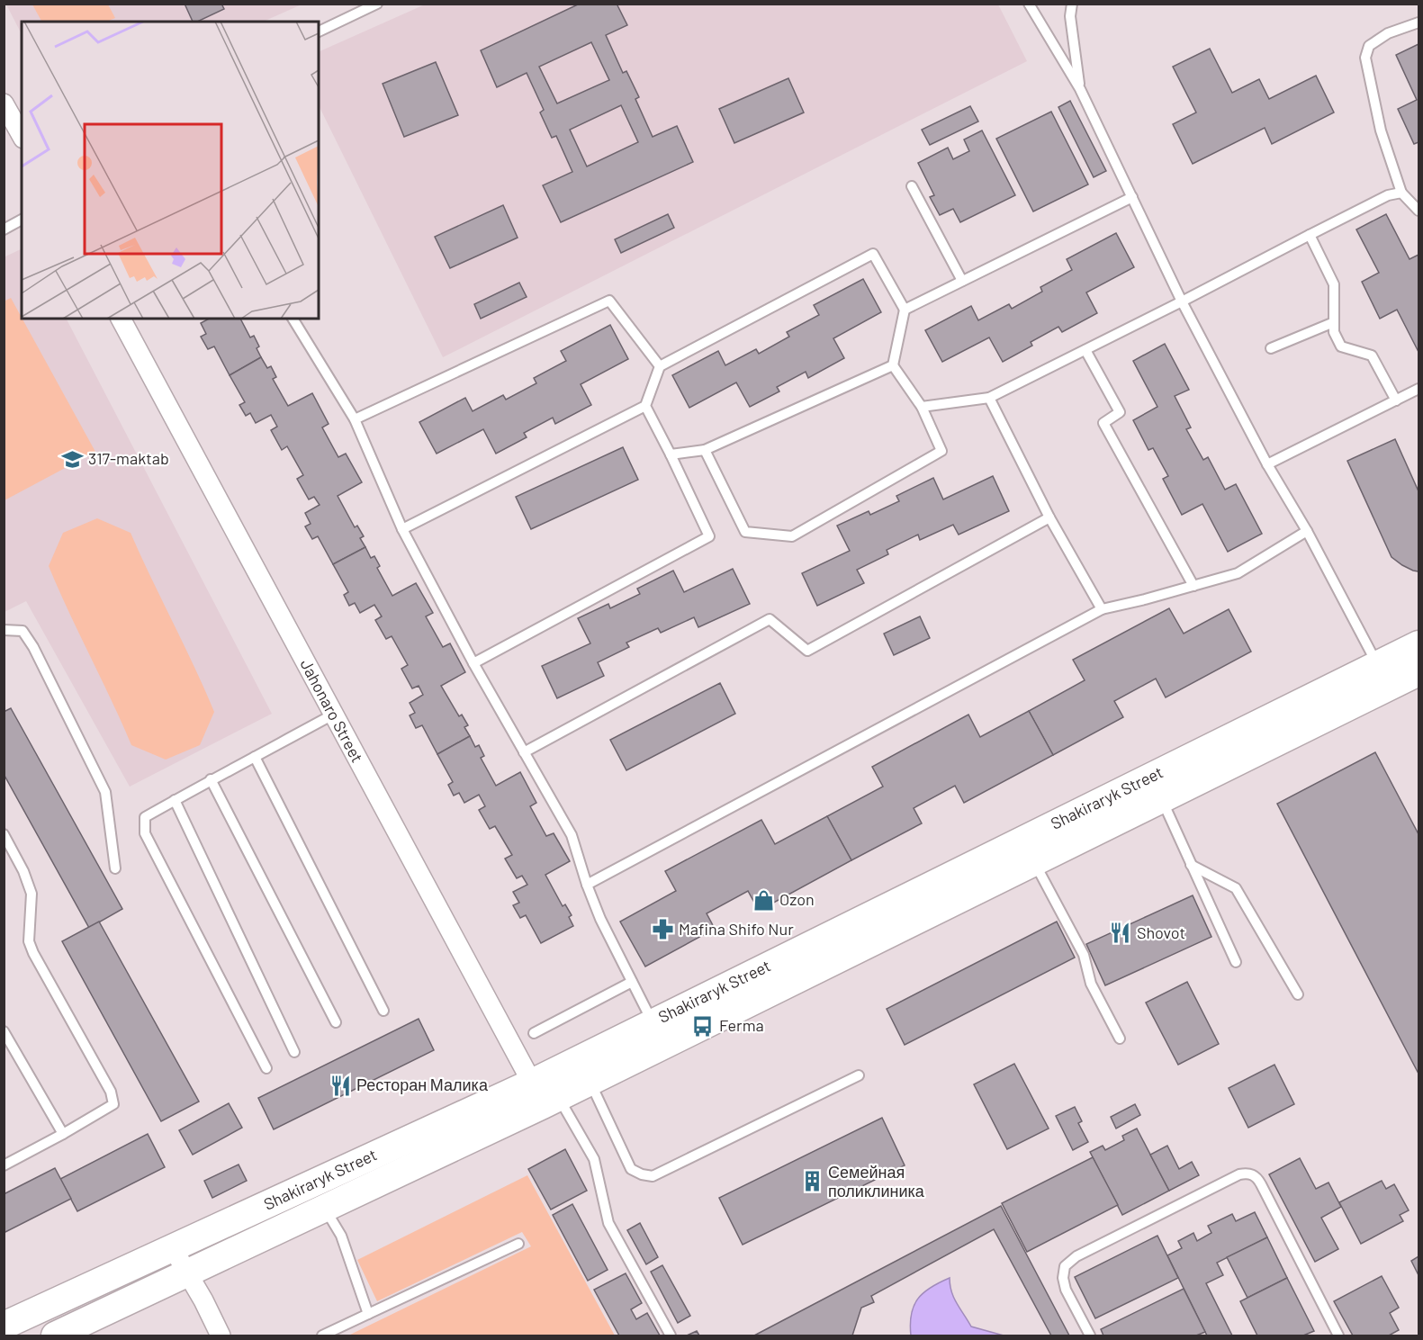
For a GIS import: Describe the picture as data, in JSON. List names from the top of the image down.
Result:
{
  "streets": {
    "main road": ["Shakiraryk Street"],
    "street": ["Jahonaro Street"]
  },
  "crossings": [
    ["Jahonaro Street", "Shakiraryk Street"]
  ],
  "places": {
    "school or university": ["317-maktab"],
    "shop": ["Ozon"],
    "pharmacy": ["Mafina Shifo Nur"],
    "restaurant": ["Shovot", "Ресторан Малика"],
    "bus stop": ["Ferma"],
    "building": ["Семейная поликлиника"]
  }
}
